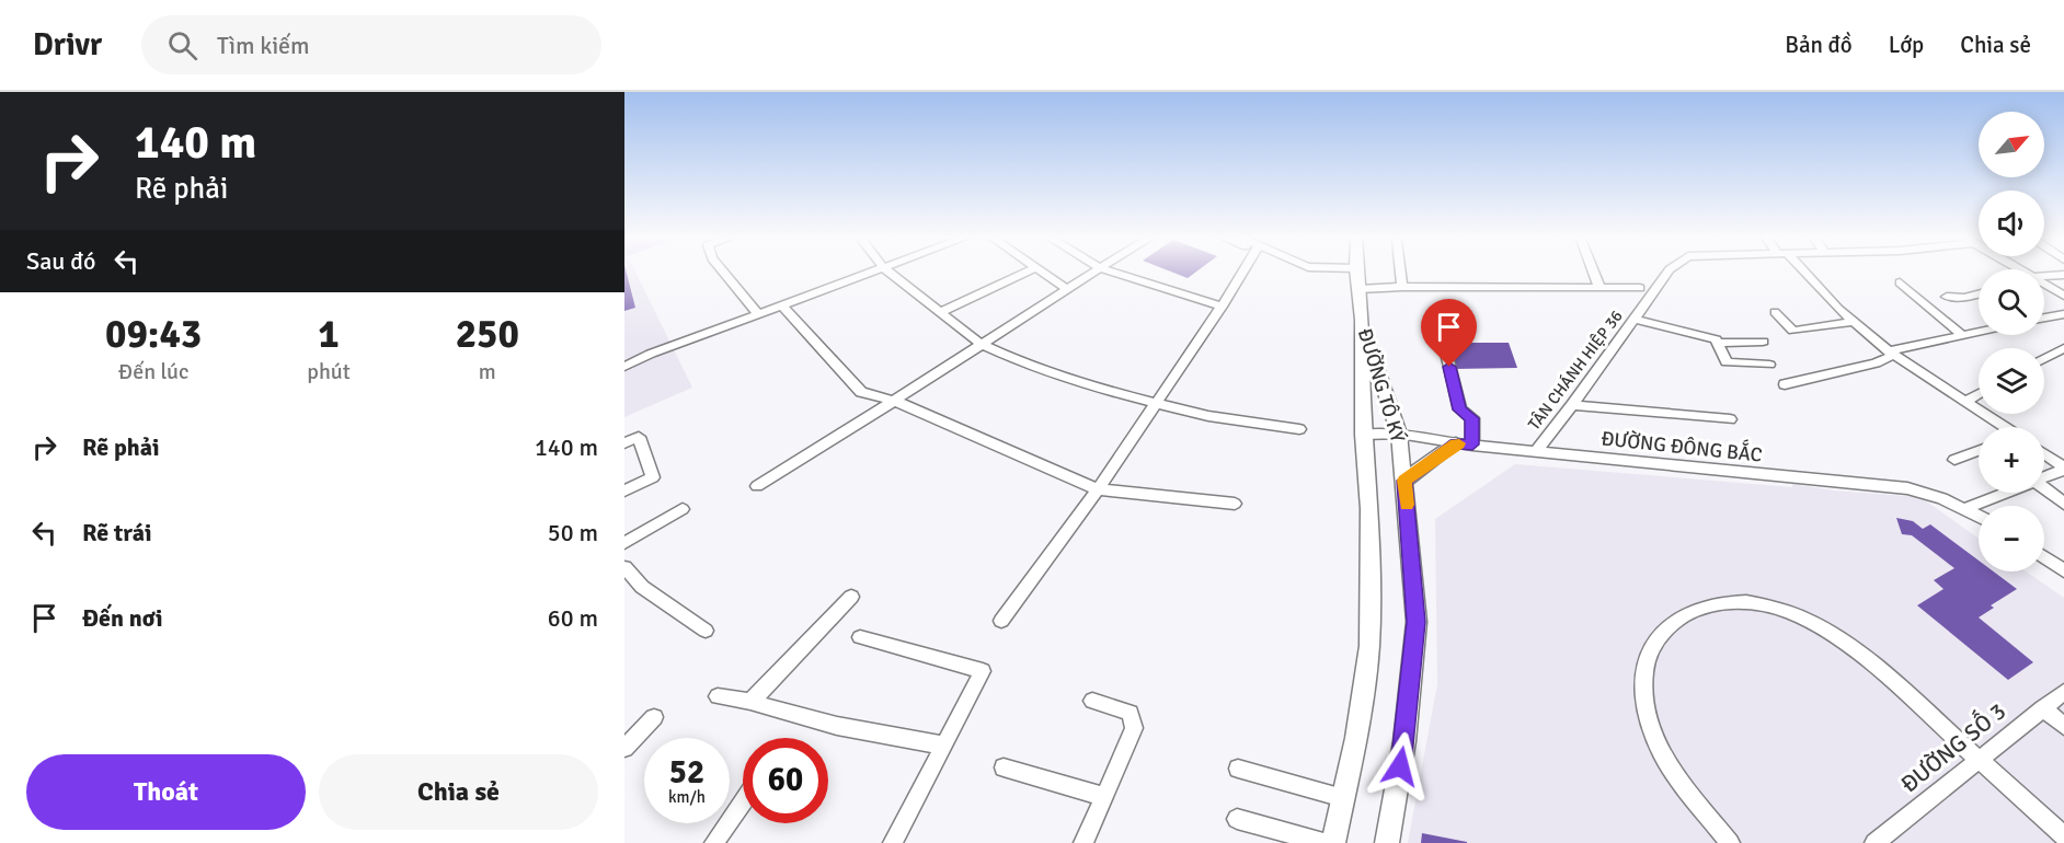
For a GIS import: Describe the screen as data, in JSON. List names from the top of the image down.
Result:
{
  "streets": {
    "main road": ["ĐƯỜNG TÔ KÝ"],
    "street": ["TÂN CHÁNH HIỆP 36", "ĐƯỜNG ĐÔNG BẮC", "ĐƯỜNG SỐ 3"]
  },
  "crossings": [
    ["TÂN CHÁNH HIỆP 36", "ĐƯỜNG ĐÔNG BẮC"],
    ["ĐƯỜNG TÔ KÝ", "ĐƯỜNG ĐÔNG BẮC"]
  ],
  "north": "top right",
  "page": {
    "header": "Drivr",
    "search": "Tìm kiếm",
    "nav": ["Bản đồ", "Lớp", "Chia sẻ"],
    "turn": ["140 m", "Rẽ phải"],
    "map_buttons": ["+", "−"],
    "then": "Sau đó",
    "eta": [
      "09:43",
      "Đến lúc",
      "1",
      "phút",
      "250",
      "m"
    ],
    "list": [
      {
        "name": "Rẽ phải",
        "value": "140 m"
      },
      {
        "name": "Rẽ trái",
        "value": "50 m"
      },
      {
        "name": "Đến nơi",
        "value": "60 m"
      }
    ],
    "speed": "52 km/h",
    "limit": "60",
    "buttons": ["Thoát", "Chia sẻ"]
  }
}
